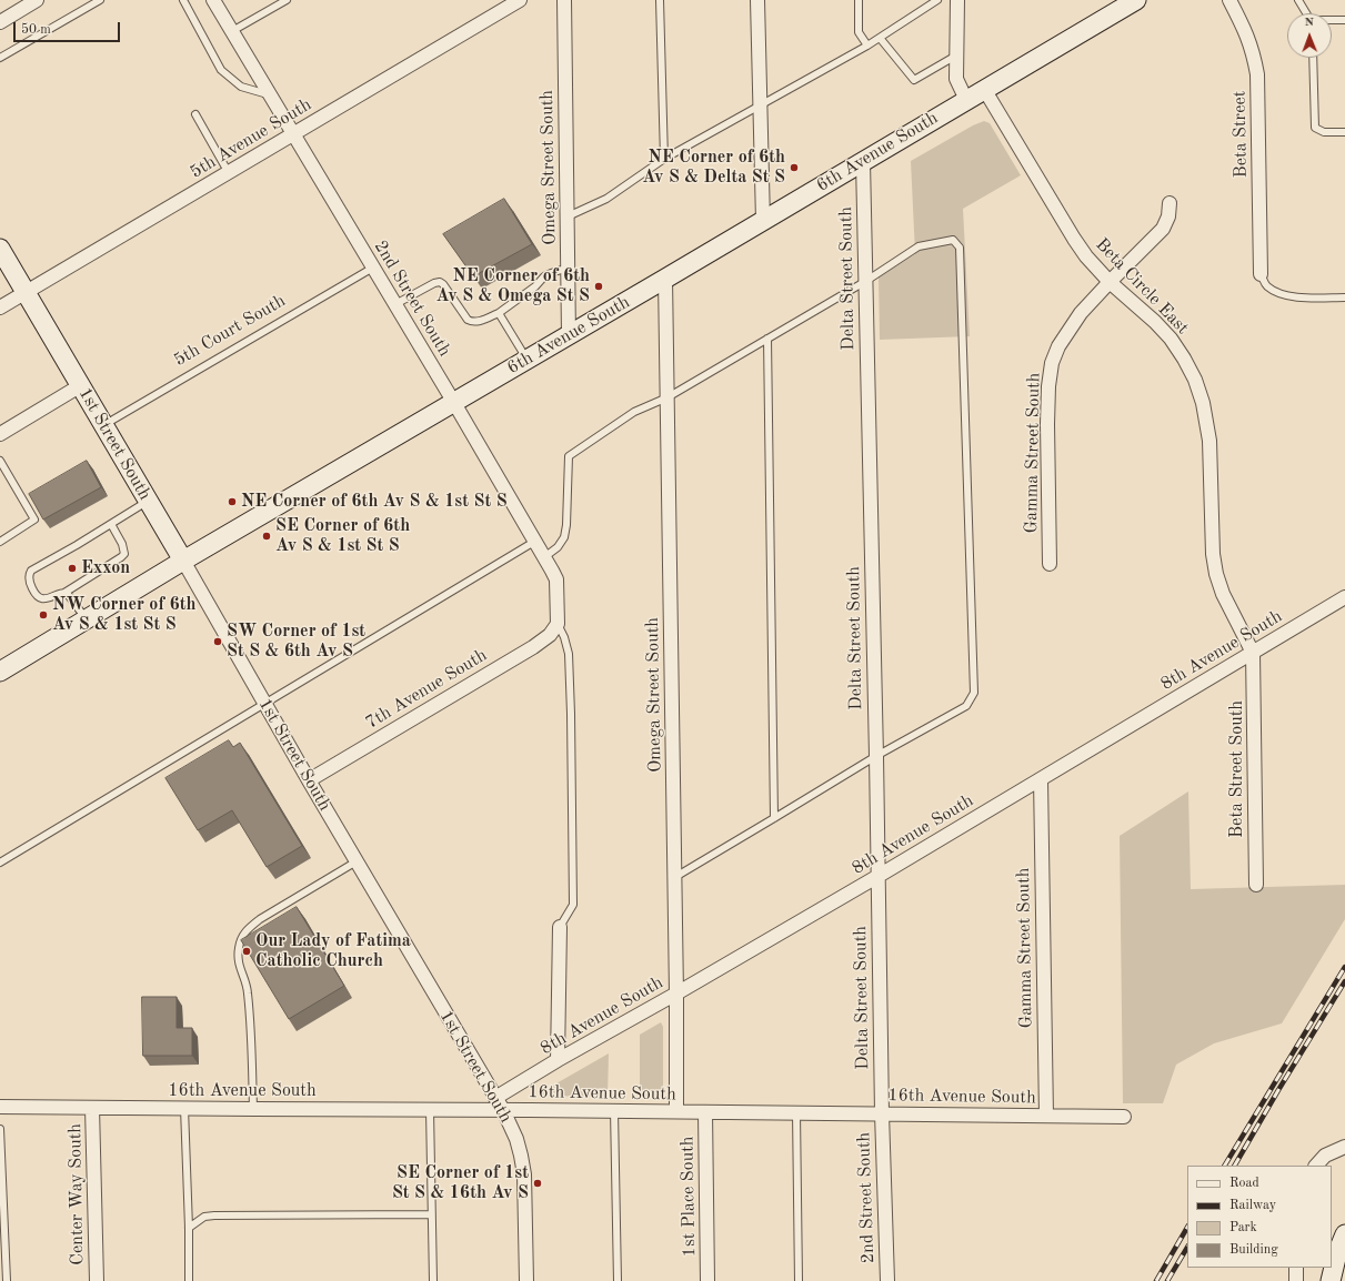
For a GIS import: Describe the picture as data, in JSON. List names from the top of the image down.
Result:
{
  "streets": {
    "main road": ["6th Avenue South", "1st Street South"],
    "street": [
      "Beta Street",
      "5th Avenue South",
      "Omega Street South",
      "Delta Street South",
      "Beta Circle East",
      "2nd Street South",
      "Gamma Street South",
      "8th Avenue South",
      "7th Avenue South",
      "Beta Street South",
      "16th Avenue South",
      "Center Way South",
      "1st Place South"
    ],
    "lane": ["5th Court South"]
  },
  "crossings": [
    ["5th Avenue South", "2nd Street South"],
    ["5th Avenue South", "1st Street South"],
    ["6th Avenue South", "Omega Street South"],
    ["6th Avenue South", "Delta Street South"],
    ["6th Avenue South", "Beta Circle East"],
    ["6th Avenue South", "2nd Street South"],
    ["6th Avenue South", "1st Street South"],
    ["Omega Street South", "8th Avenue South"],
    ["Omega Street South", "16th Avenue South"],
    ["Delta Street South", "2nd Street South"],
    ["Delta Street South", "8th Avenue South"],
    ["Delta Street South", "16th Avenue South"],
    ["Beta Circle East", "Gamma Street South"],
    ["Beta Circle East", "8th Avenue South"],
    ["Beta Circle East", "Beta Street South"],
    ["2nd Street South", "5th Court South"],
    ["2nd Street South", "7th Avenue South"],
    ["2nd Street South", "16th Avenue South"],
    ["5th Court South", "1st Street South"],
    ["1st Street South", "8th Avenue South"],
    ["1st Street South", "7th Avenue South"],
    ["1st Street South", "16th Avenue South"],
    ["Gamma Street South", "8th Avenue South"],
    ["Gamma Street South", "16th Avenue South"],
    ["8th Avenue South", "Beta Street South"],
    ["16th Avenue South", "Center Way South"],
    ["16th Avenue South", "1st Place South"]
  ],
  "places": [
    "NE Corner of 6th Av S & Delta St S",
    "NE Corner of 6th Av S & Omega St S",
    "NE Corner of 6th Av S & 1st St S",
    "SE Corner of 6th Av S & 1st St S",
    "Exxon",
    "NW Corner of 6th Av S & 1st St S",
    "SW Corner of 1st St S & 6th Av S",
    "Our Lady of Fatima Catholic Church",
    "SE Corner of 1st St S & 16th Av S"
  ],
  "legend": [
    "Road",
    "Railway",
    "Park",
    "Building"
  ],
  "scale_bar": "50 m",
  "north": "top"
}
